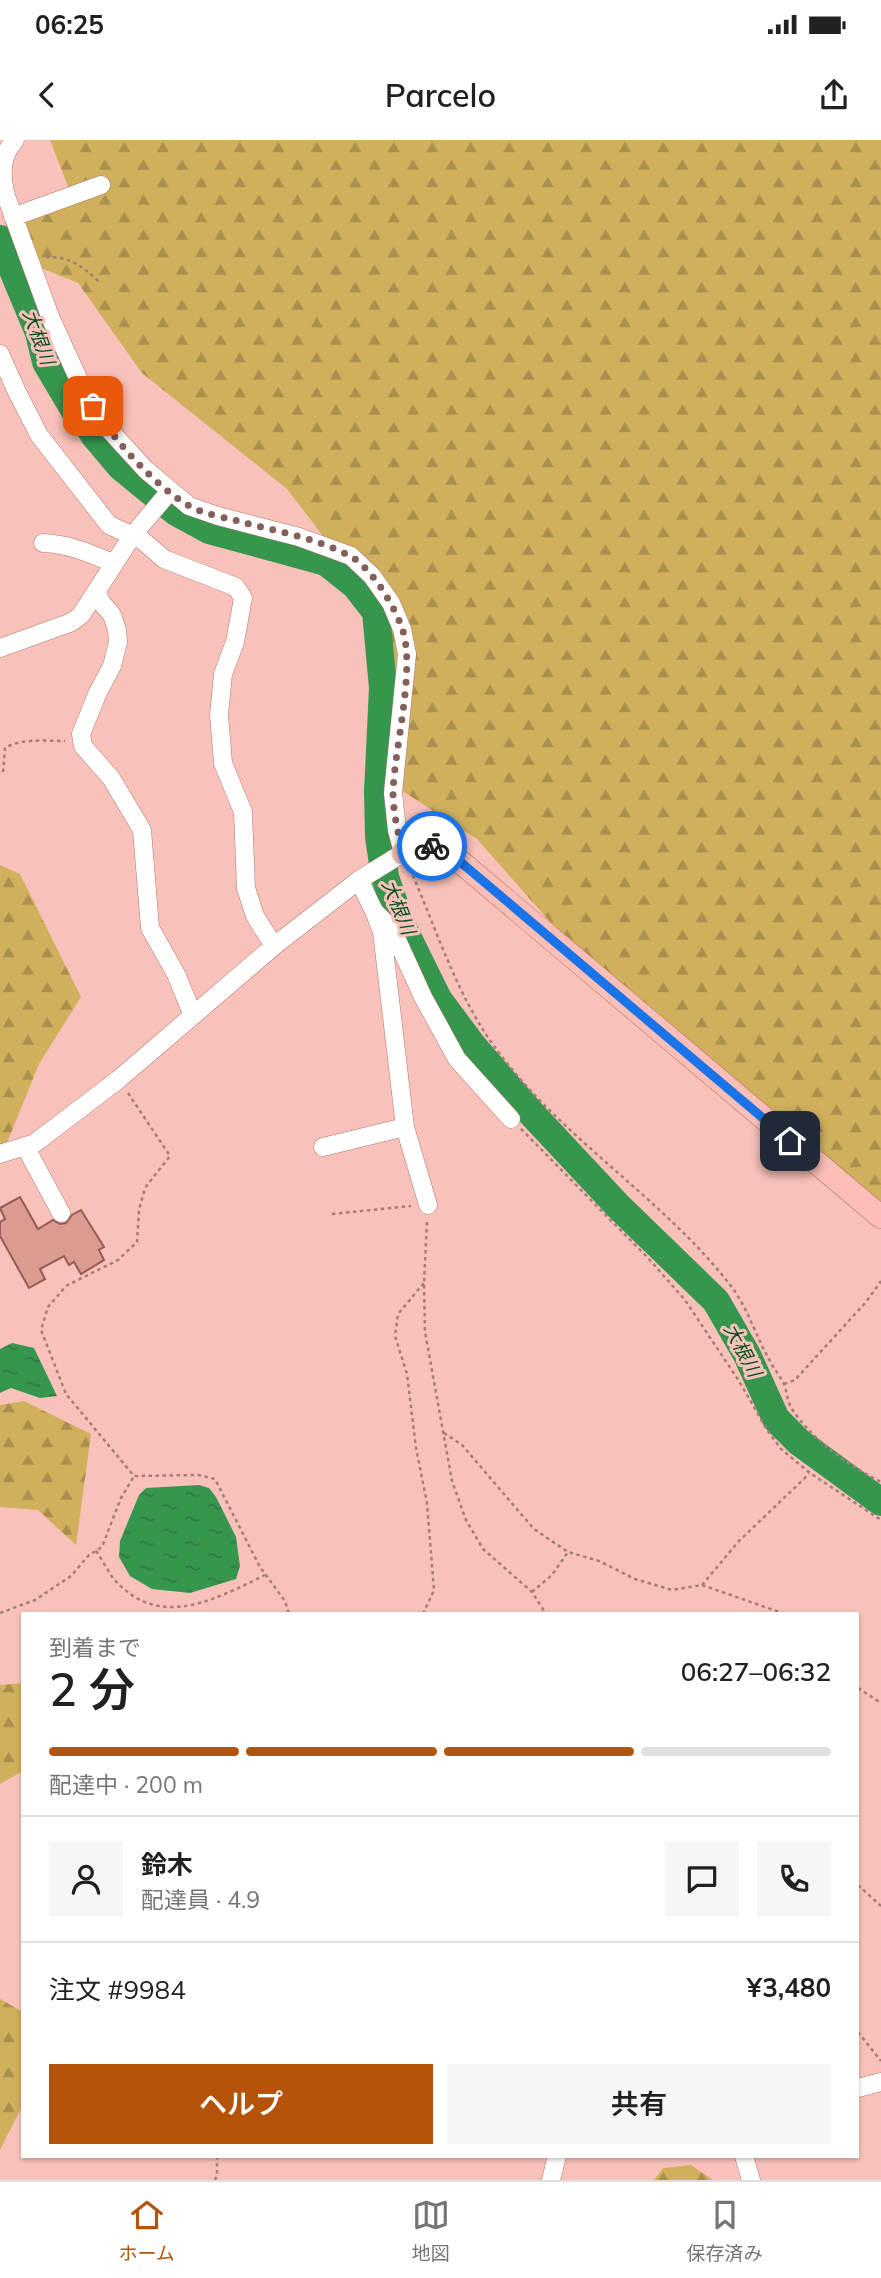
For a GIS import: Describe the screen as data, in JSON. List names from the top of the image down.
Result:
{
  "water": ["大根川"],
  "page": {
    "status": "06:25",
    "header": "Parcelo",
    "heading": ["2 分", "到着まで", "06:27–06:32"],
    "panel": [
      "鈴木",
      "配達員 · 4.9",
      "注文 #9984",
      "¥3,480"
    ],
    "bar": "配達中 · 200 m",
    "buttons": ["ヘルプ", "共有"],
    "tabs": ["ホーム", "地図", "保存済み"]
  }
}
